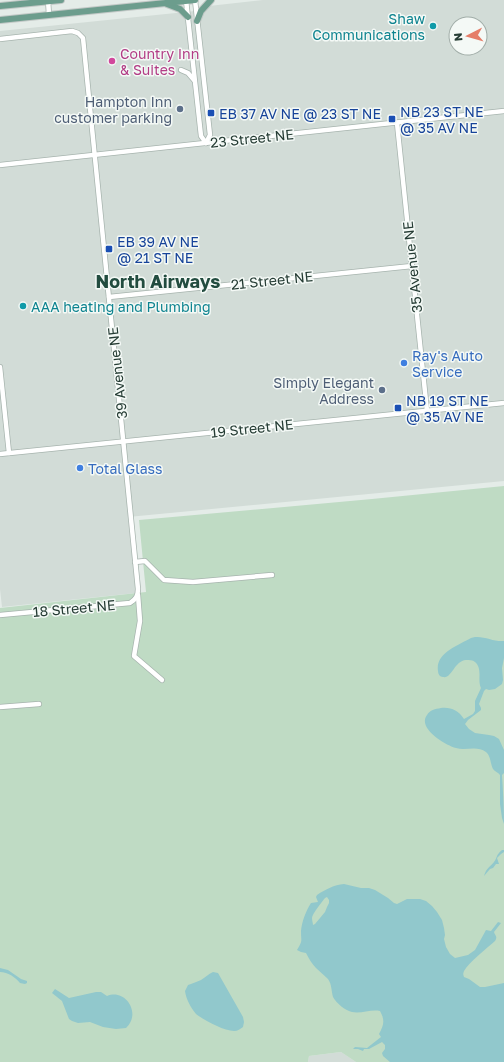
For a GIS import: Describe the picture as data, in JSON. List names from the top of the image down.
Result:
{
  "streets": {
    "street": [
      "23 Street NE",
      "35 Avenue NE",
      "21 Street NE",
      "39 Avenue NE",
      "19 Street NE",
      "18 Street NE"
    ]
  },
  "crossings": [
    ["23 Street NE", "35 Avenue NE"],
    ["23 Street NE", "39 Avenue NE"],
    ["35 Avenue NE", "21 Street NE"],
    ["35 Avenue NE", "19 Street NE"],
    ["21 Street NE", "39 Avenue NE"],
    ["39 Avenue NE", "19 Street NE"],
    ["39 Avenue NE", "18 Street NE"]
  ],
  "districts": ["North Airways"],
  "places": {
    "other": [
      "Shaw Communications",
      "Country Inn & Suites",
      "Hampton Inn customer parking",
      "AAA heating and Plumbing",
      "Ray's Auto Service",
      "Simply Elegant Address",
      "Total Glass"
    ],
    "transit": [
      "EB 37 AV NE @ 23 ST NE",
      "NB 23 ST NE @ 35 AV NE",
      "EB 39 AV NE @ 21 ST NE",
      "NB 19 ST NE @ 35 AV NE"
    ]
  },
  "north": "left"
}
